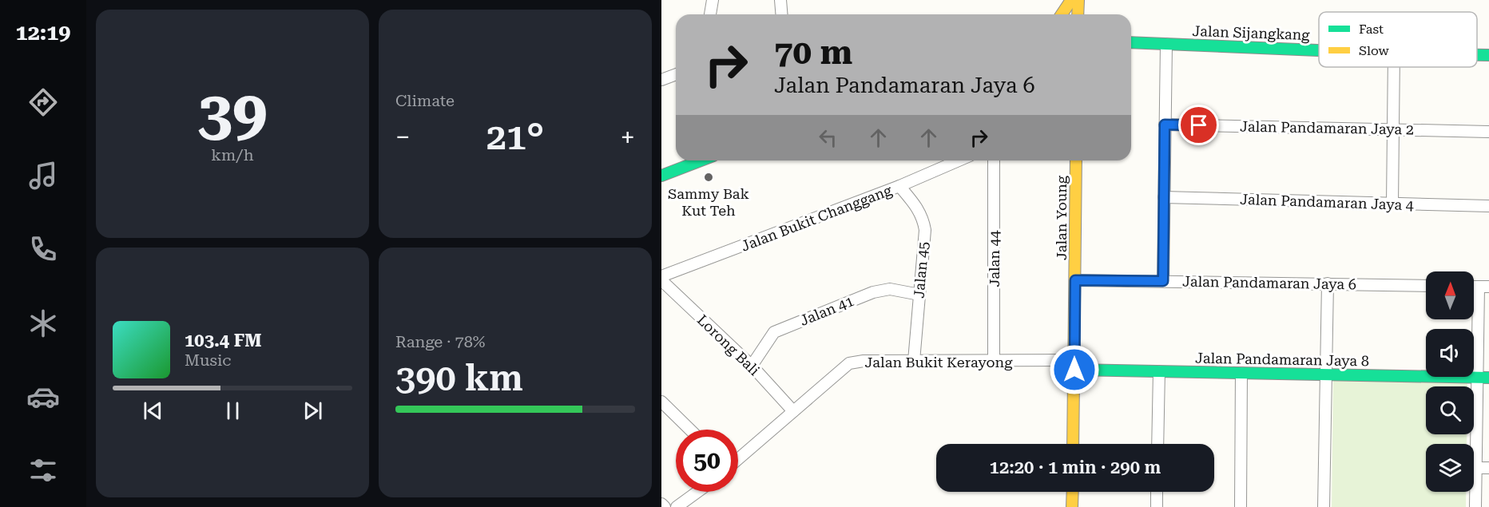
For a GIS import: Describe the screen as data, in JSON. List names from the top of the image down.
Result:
{
  "streets": {
    "street": [
      "Jalan Sijangkang",
      "Jalan Pandamaran Jaya 2",
      "Jalan Pandamaran Jaya 4",
      "Jalan Bukit Changgang",
      "Jalan Young",
      "Jalan 44",
      "Jalan 45",
      "Jalan Pandamaran Jaya 6",
      "Jalan 41",
      "Lorong Bali",
      "Jalan Pandamaran Jaya 8",
      "Jalan Bukit Kerayong"
    ]
  },
  "crossings": [
    ["Jalan Bukit Changgang", "Jalan 45"],
    ["Jalan Young", "Jalan Pandamaran Jaya 6"],
    ["Jalan Young", "Jalan Pandamaran Jaya 8"],
    ["Jalan Young", "Jalan Bukit Kerayong"],
    ["Jalan 44", "Jalan Bukit Kerayong"],
    ["Jalan 45", "Jalan 41"],
    ["Jalan 45", "Jalan Bukit Kerayong"],
    ["Jalan 41", "Lorong Bali"],
    ["Lorong Bali", "Jalan Bukit Kerayong"],
    ["Jalan Pandamaran Jaya 8", "Jalan Bukit Kerayong"]
  ],
  "places": ["Sammy Bak Kut Teh"],
  "legend": ["Fast", "Slow"],
  "north": "top",
  "page": {
    "tabs": "12:19",
    "tile": [
      ["39", "km/h"],
      "Climate",
      ["Range · 78%", "390 km"]
    ],
    "turn": ["70 m", "Jalan Pandamaran Jaya 6"],
    "heat": ["−", "21°", "+"],
    "song": ["103.4 FM", "Music"],
    "limit": "50",
    "trip": "12:20 · 1 min · 290 m"
  }
}
